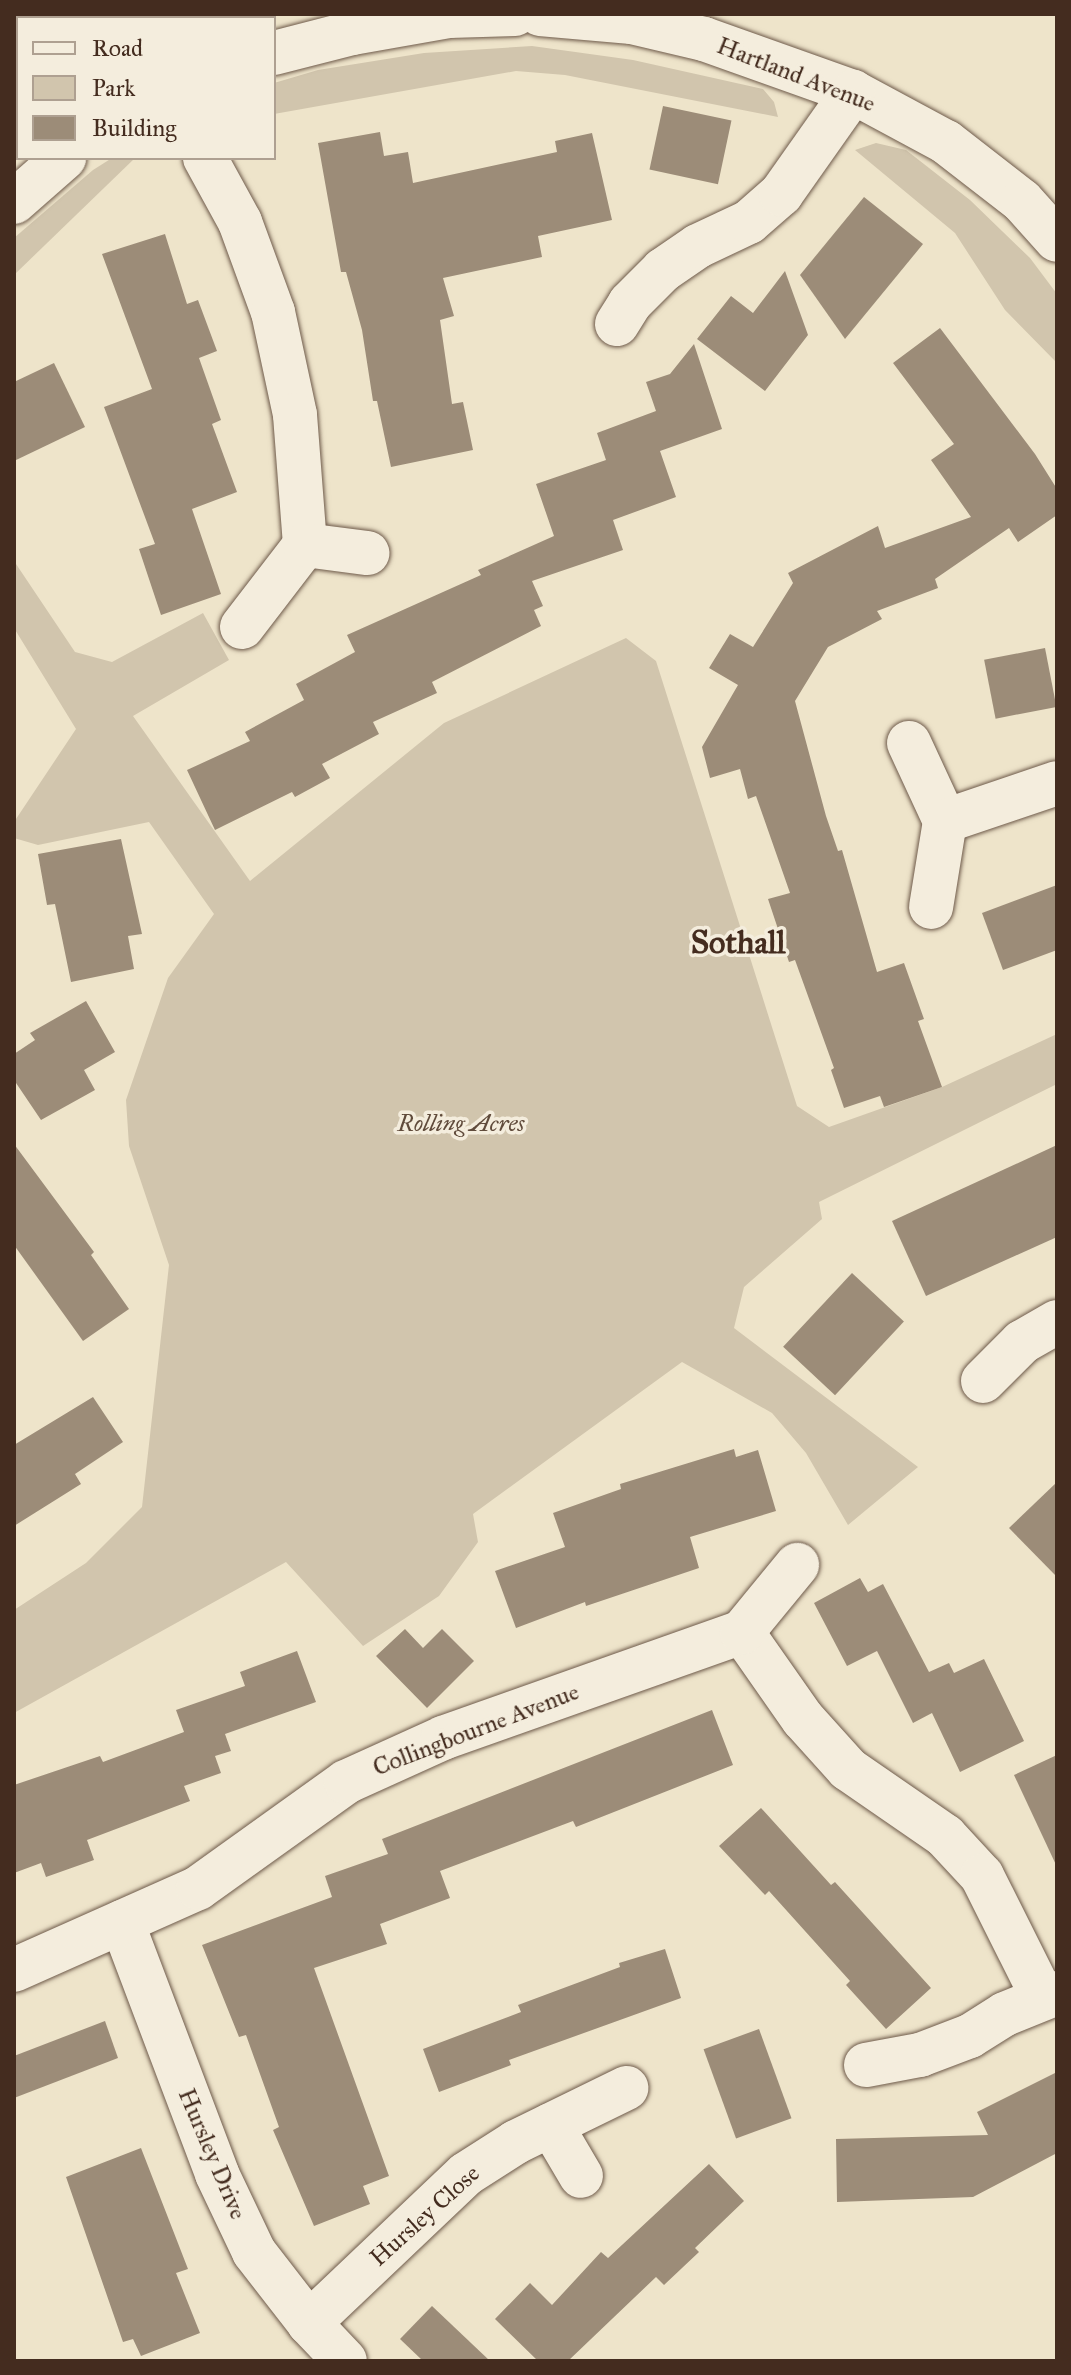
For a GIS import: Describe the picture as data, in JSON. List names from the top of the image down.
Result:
{
  "streets": {
    "street": [
      "Hartland Avenue",
      "Collingbourne Avenue",
      "Hursley Drive",
      "Hursley Close"
    ]
  },
  "crossings": [
    ["Collingbourne Avenue", "Hursley Drive"],
    ["Hursley Drive", "Hursley Close"]
  ],
  "districts": ["Sothall"],
  "parks": ["Rolling Acres"],
  "legend": ["Road", "Park", "Building"]
}
